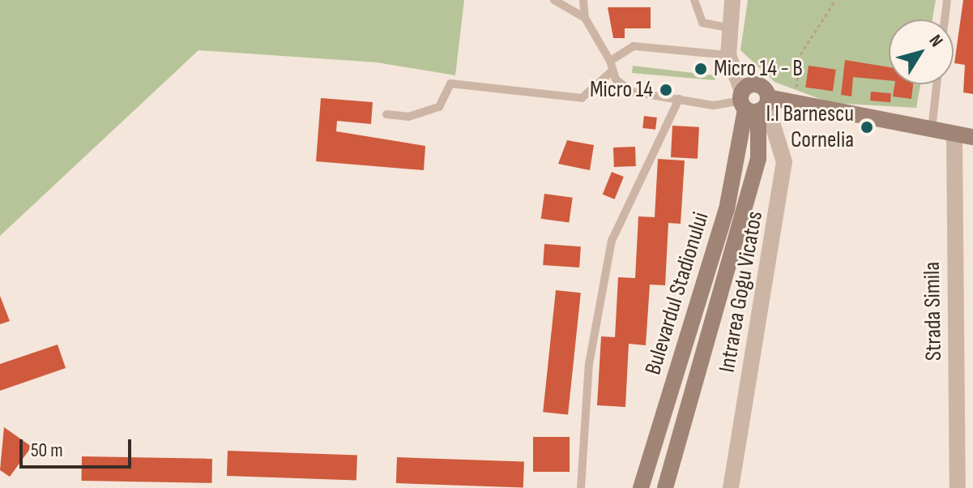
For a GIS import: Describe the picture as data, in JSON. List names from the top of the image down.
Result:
{
  "streets": {
    "main road": ["Bulevardul Stadionului"],
    "street": ["Intrarea Gogu Vicatos", "Strada Simila"]
  },
  "crossings": [
    ["Intrarea Gogu Vicatos", "Bulevardul Stadionului"]
  ],
  "places": ["Micro 14 - B", "Micro 14", "I.I Barnescu Cornelia"],
  "scale_bar": "50 m",
  "north": "top right"
}
